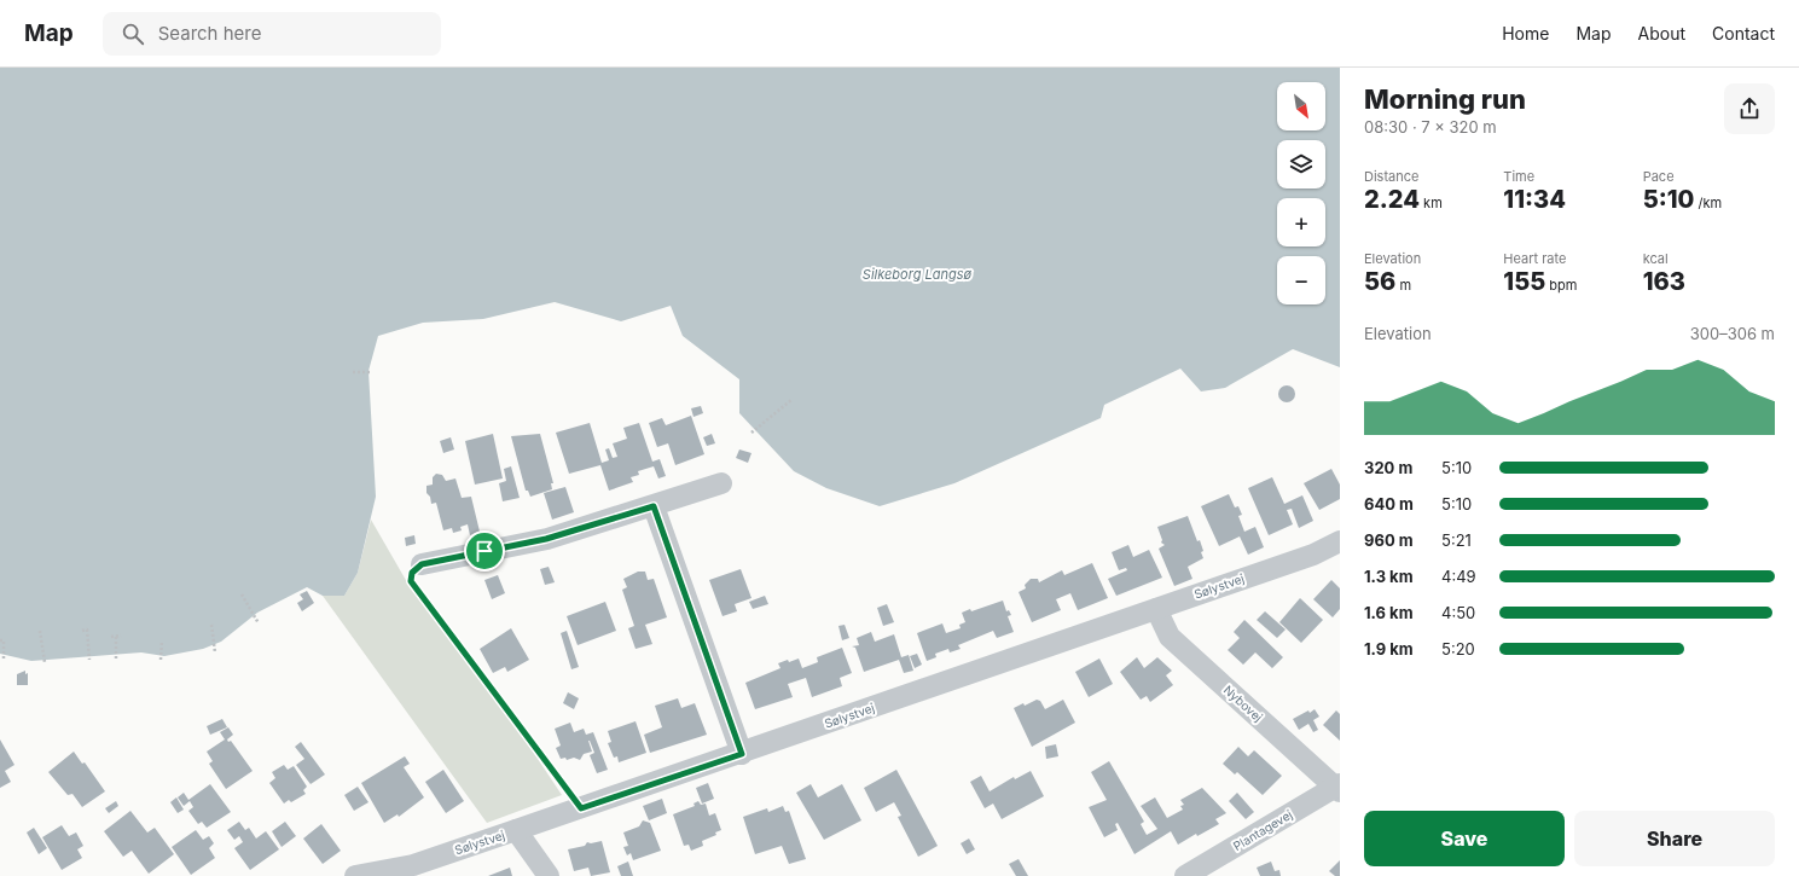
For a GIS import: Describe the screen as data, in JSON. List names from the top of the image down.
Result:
{
  "streets": {
    "street": ["Sølystvej", "Nybovej", "Plantagevej"]
  },
  "crossings": [
    ["Sølystvej", "Nybovej"],
    ["Nybovej", "Plantagevej"]
  ],
  "water": ["Silkeborg Langsø"],
  "north": "bottom right",
  "page": {
    "header": "Map",
    "search": "Search here",
    "nav": [
      "Home",
      "Map",
      "About",
      "Contact"
    ],
    "heading": ["Morning run", "08:30 · 7 × 320 m"],
    "map_buttons": ["+", "−"],
    "stats": [
      ["Distance", "2.24 km"],
      ["Time", "11:34"],
      ["Pace", "5:10 /km"],
      ["Elevation", "56 m"],
      ["Heart rate", "155 bpm"],
      ["kcal", "163"]
    ],
    "chart": ["Elevation", "300–306 m"],
    "list": [
      {
        "name": "320 m",
        "note": "5:10"
      },
      {
        "name": "640 m",
        "note": "5:10"
      },
      {
        "name": "960 m",
        "note": "5:21"
      },
      {
        "name": "1.3 km",
        "note": "4:49"
      },
      {
        "name": "1.6 km",
        "note": "4:50"
      },
      {
        "name": "1.9 km",
        "note": "5:20"
      }
    ],
    "buttons": ["Save", "Share"]
  }
}
